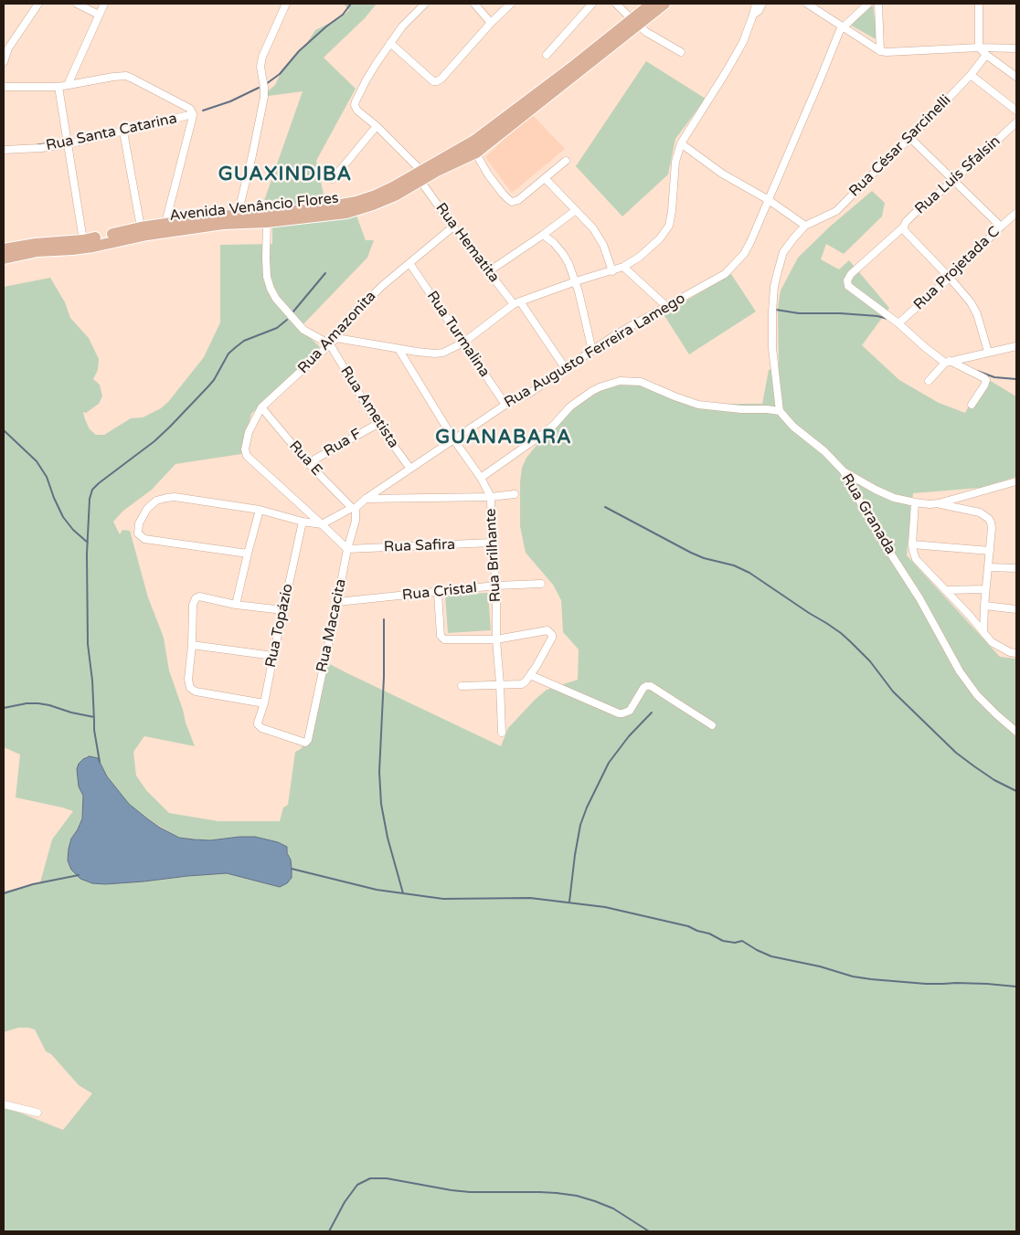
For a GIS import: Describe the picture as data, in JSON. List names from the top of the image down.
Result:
{
  "streets": {
    "main road": ["Avenida Venâncio Flores"],
    "street": [
      "Rua Santa Catarina",
      "Rua César Sarcinelli",
      "Rua Luís Sfalsin",
      "Rua Hematita",
      "Rua Projetada C",
      "Rua Amazonita",
      "Rua Turmalina",
      "Rua Augusto Ferreira Lamego",
      "Rua Ametista",
      "Rua F",
      "Rua E",
      "Rua Granada",
      "Rua Safira",
      "Rua Brilhante",
      "Rua Cristal",
      "Rua Topázio",
      "Rua Macacita"
    ]
  },
  "crossings": [
    ["Rua César Sarcinelli", "Rua Granada"],
    ["Rua Luís Sfalsin", "Rua Projetada C"],
    ["Avenida Venâncio Flores", "Rua Hematita"],
    ["Rua Hematita", "Rua Amazonita"],
    ["Rua Hematita", "Rua Augusto Ferreira Lamego"],
    ["Rua Amazonita", "Rua Turmalina"],
    ["Rua Amazonita", "Rua Augusto Ferreira Lamego"],
    ["Rua Amazonita", "Rua Ametista"],
    ["Rua Amazonita", "Rua E"],
    ["Rua Turmalina", "Rua Augusto Ferreira Lamego"],
    ["Rua Augusto Ferreira Lamego", "Rua Ametista"],
    ["Rua Augusto Ferreira Lamego", "Rua E"],
    ["Rua Augusto Ferreira Lamego", "Rua Brilhante"],
    ["Rua Augusto Ferreira Lamego", "Rua Macacita"],
    ["Rua Ametista", "Rua F"],
    ["Rua F", "Rua E"],
    ["Rua E", "Rua Macacita"],
    ["Rua Safira", "Rua Brilhante"],
    ["Rua Safira", "Rua Macacita"],
    ["Rua Brilhante", "Rua Cristal"],
    ["Rua Cristal", "Rua Macacita"],
    ["Rua Topázio", "Rua Macacita"]
  ],
  "districts": ["GUAXINDIBA", "GUANABARA"]
}
